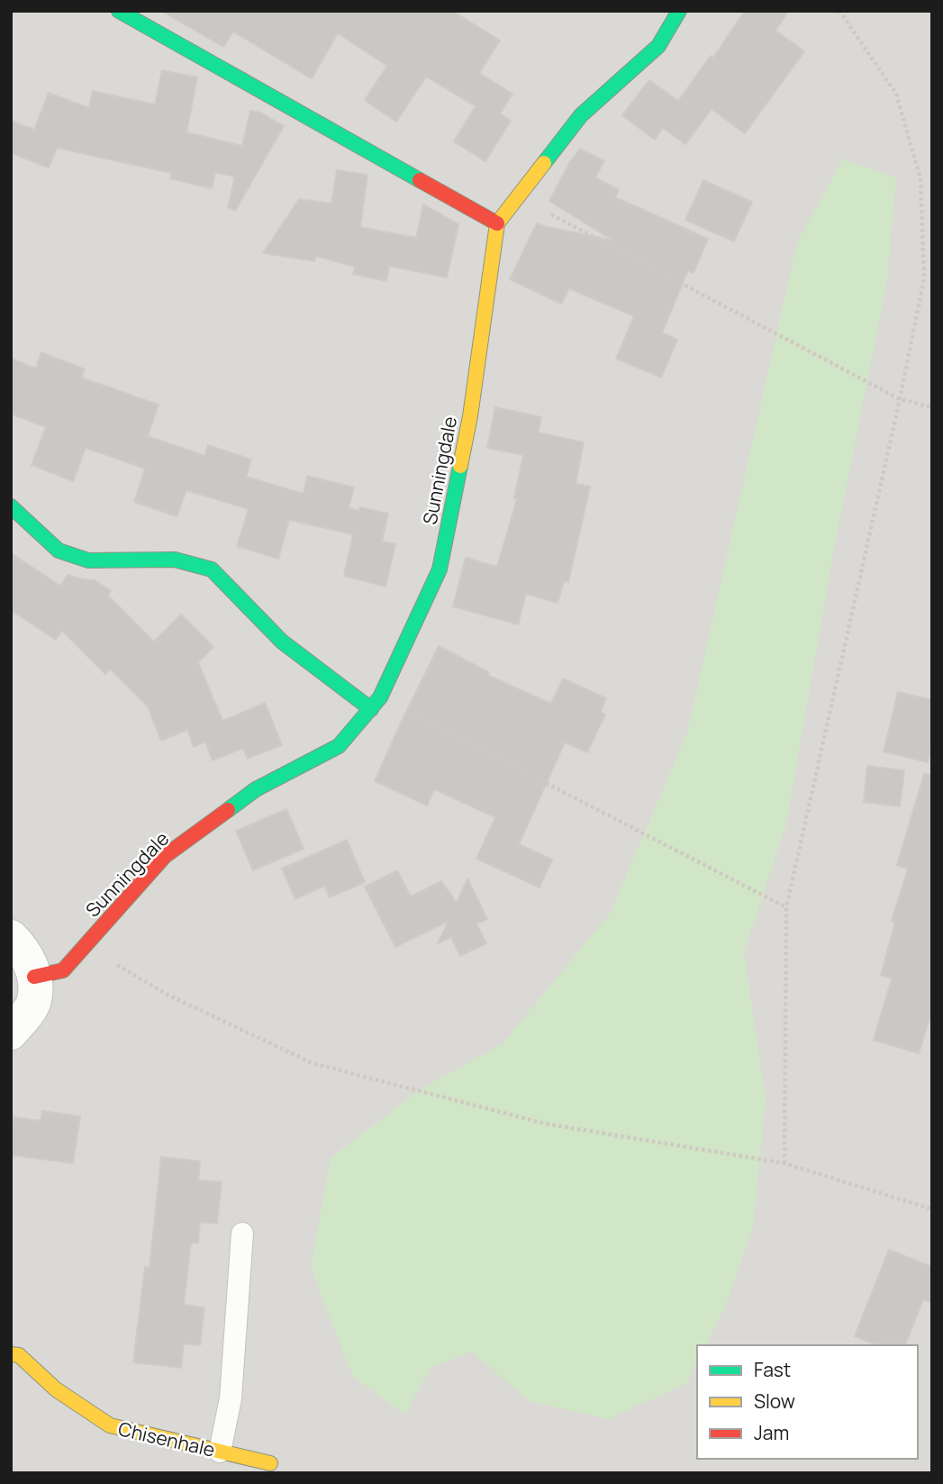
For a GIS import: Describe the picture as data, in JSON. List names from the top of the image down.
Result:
{
  "streets": {
    "street": ["Sunningdale", "Chisenhale"]
  },
  "legend": ["Fast", "Slow", "Jam"]
}
